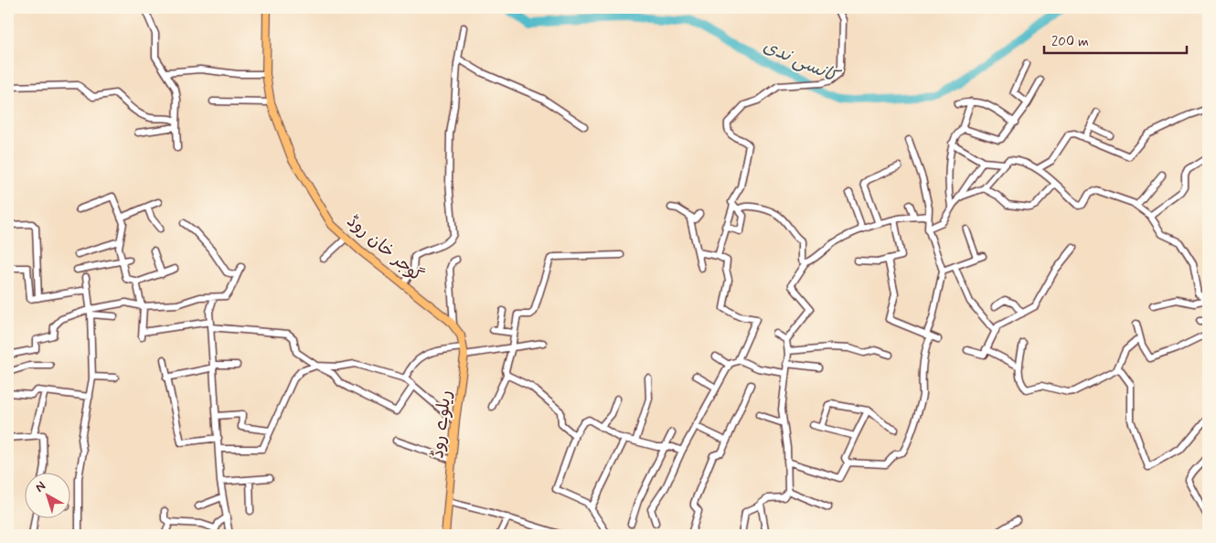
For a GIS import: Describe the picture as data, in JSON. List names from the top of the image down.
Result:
{
  "streets": {
    "main road": ["گوجر خان روڈ", "ریلوے روڈ"]
  },
  "crossings": [
    ["گوجر خان روڈ", "ریلوے روڈ"]
  ],
  "water": ["کانسی ندی"],
  "scale_bar": "200 m",
  "north": "top left"
}
